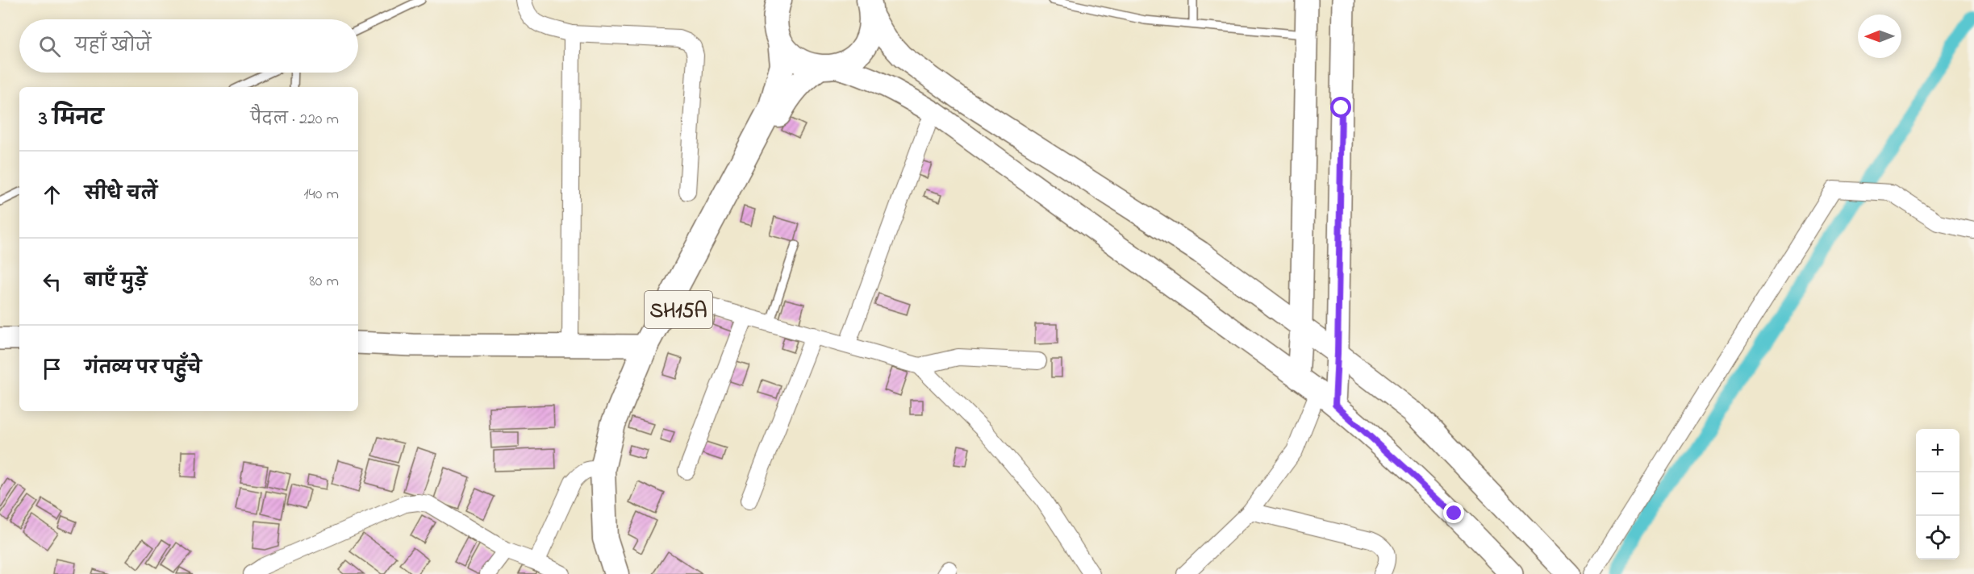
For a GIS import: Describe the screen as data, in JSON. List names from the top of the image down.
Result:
{
  "streets": {
    "main road": ["SH15A"]
  },
  "north": "left",
  "page": {
    "search": "यहाँ खोजें",
    "heading": ["3 मिनट", "पैदल · 220 m"],
    "list": [
      ["सीधे चलें", "140 m"],
      ["बाएँ मुड़ें", "80 m"],
      "गंतव्य पर पहुँचे"
    ],
    "map_buttons": ["+", "−"]
  }
}
